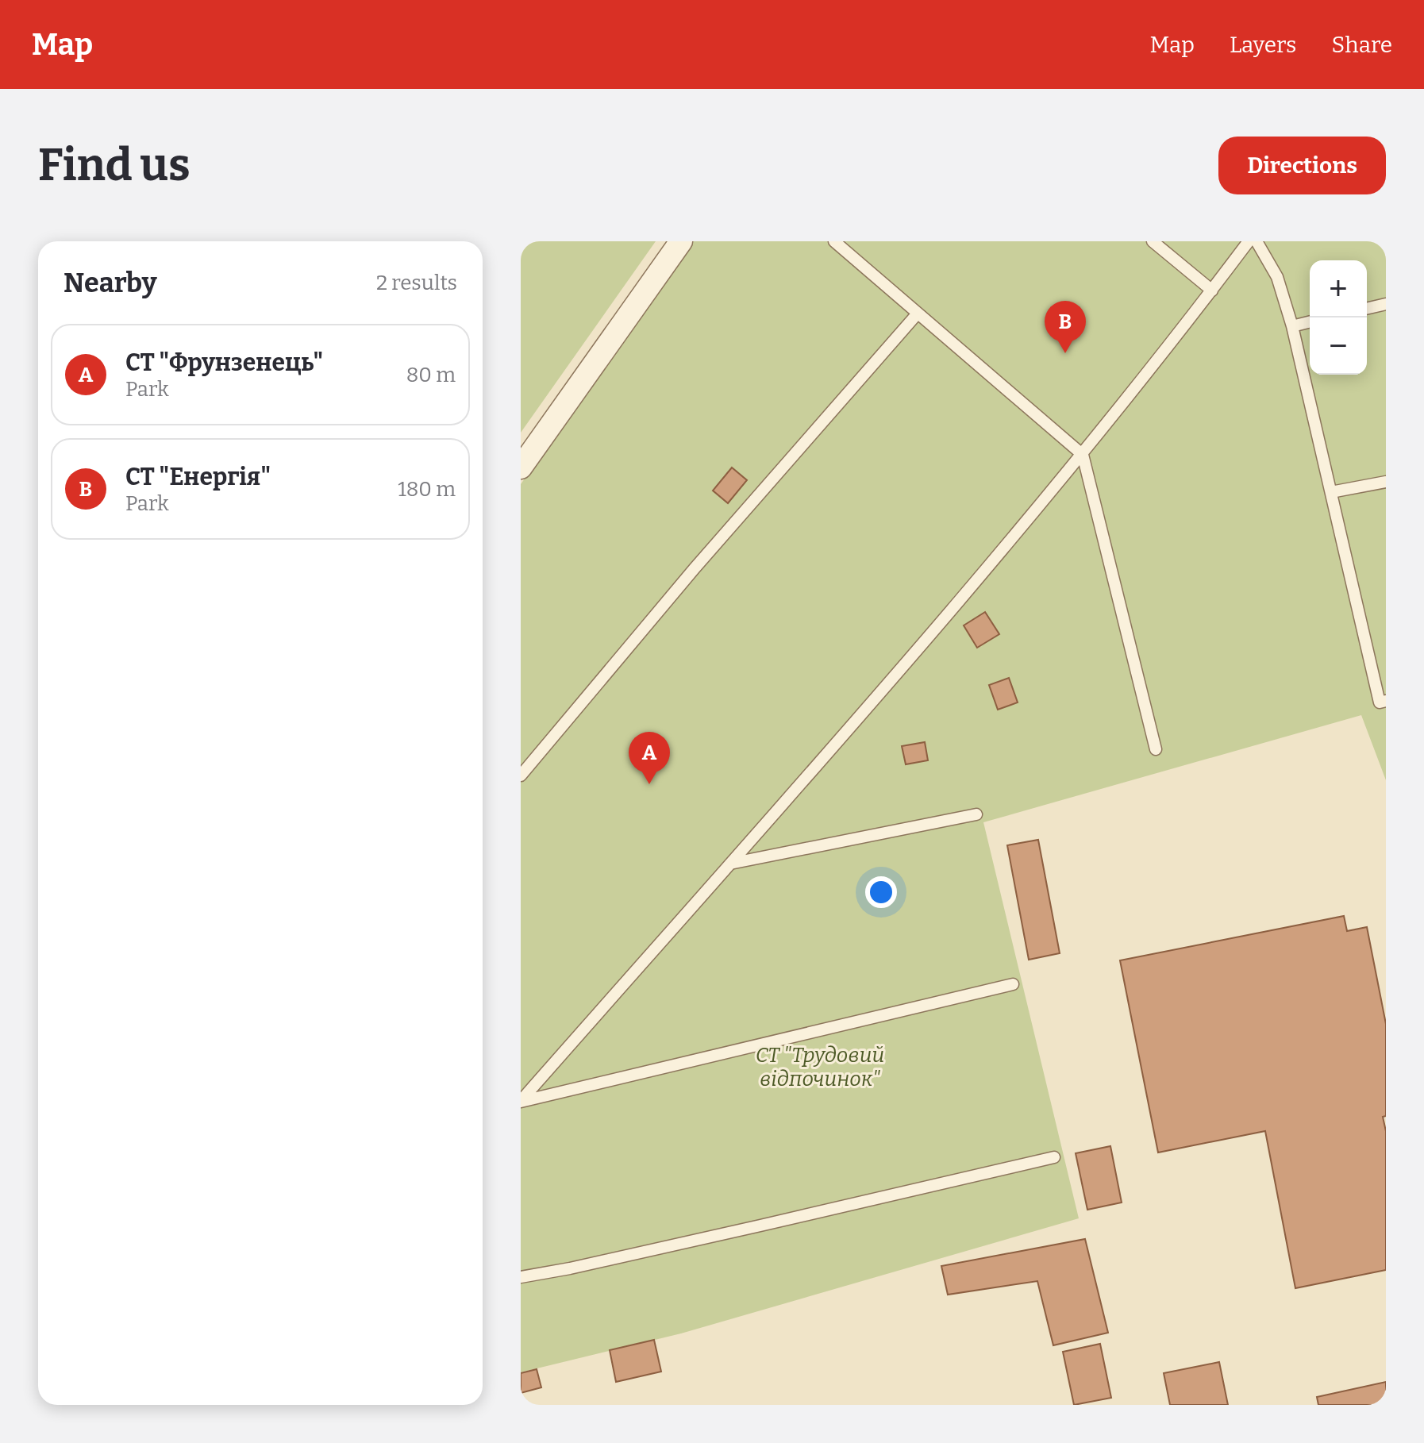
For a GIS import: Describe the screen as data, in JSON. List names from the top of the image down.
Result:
{
  "parks": ["СТ \"Трудовий відпочинок\""],
  "page": {
    "header": "Map",
    "nav": ["Map", "Layers", "Share"],
    "buttons": "Directions",
    "title": "Find us",
    "heading": ["Nearby", "2 results"],
    "map_buttons": ["+", "−"],
    "pins": ["B", "A"],
    "list": [
      {
        "mark": "A",
        "name": "СТ \"Фрунзенець\"",
        "note": "Park",
        "value": "80 m"
      },
      {
        "mark": "B",
        "name": "СТ \"Енергія\"",
        "note": "Park",
        "value": "180 m"
      }
    ]
  }
}
